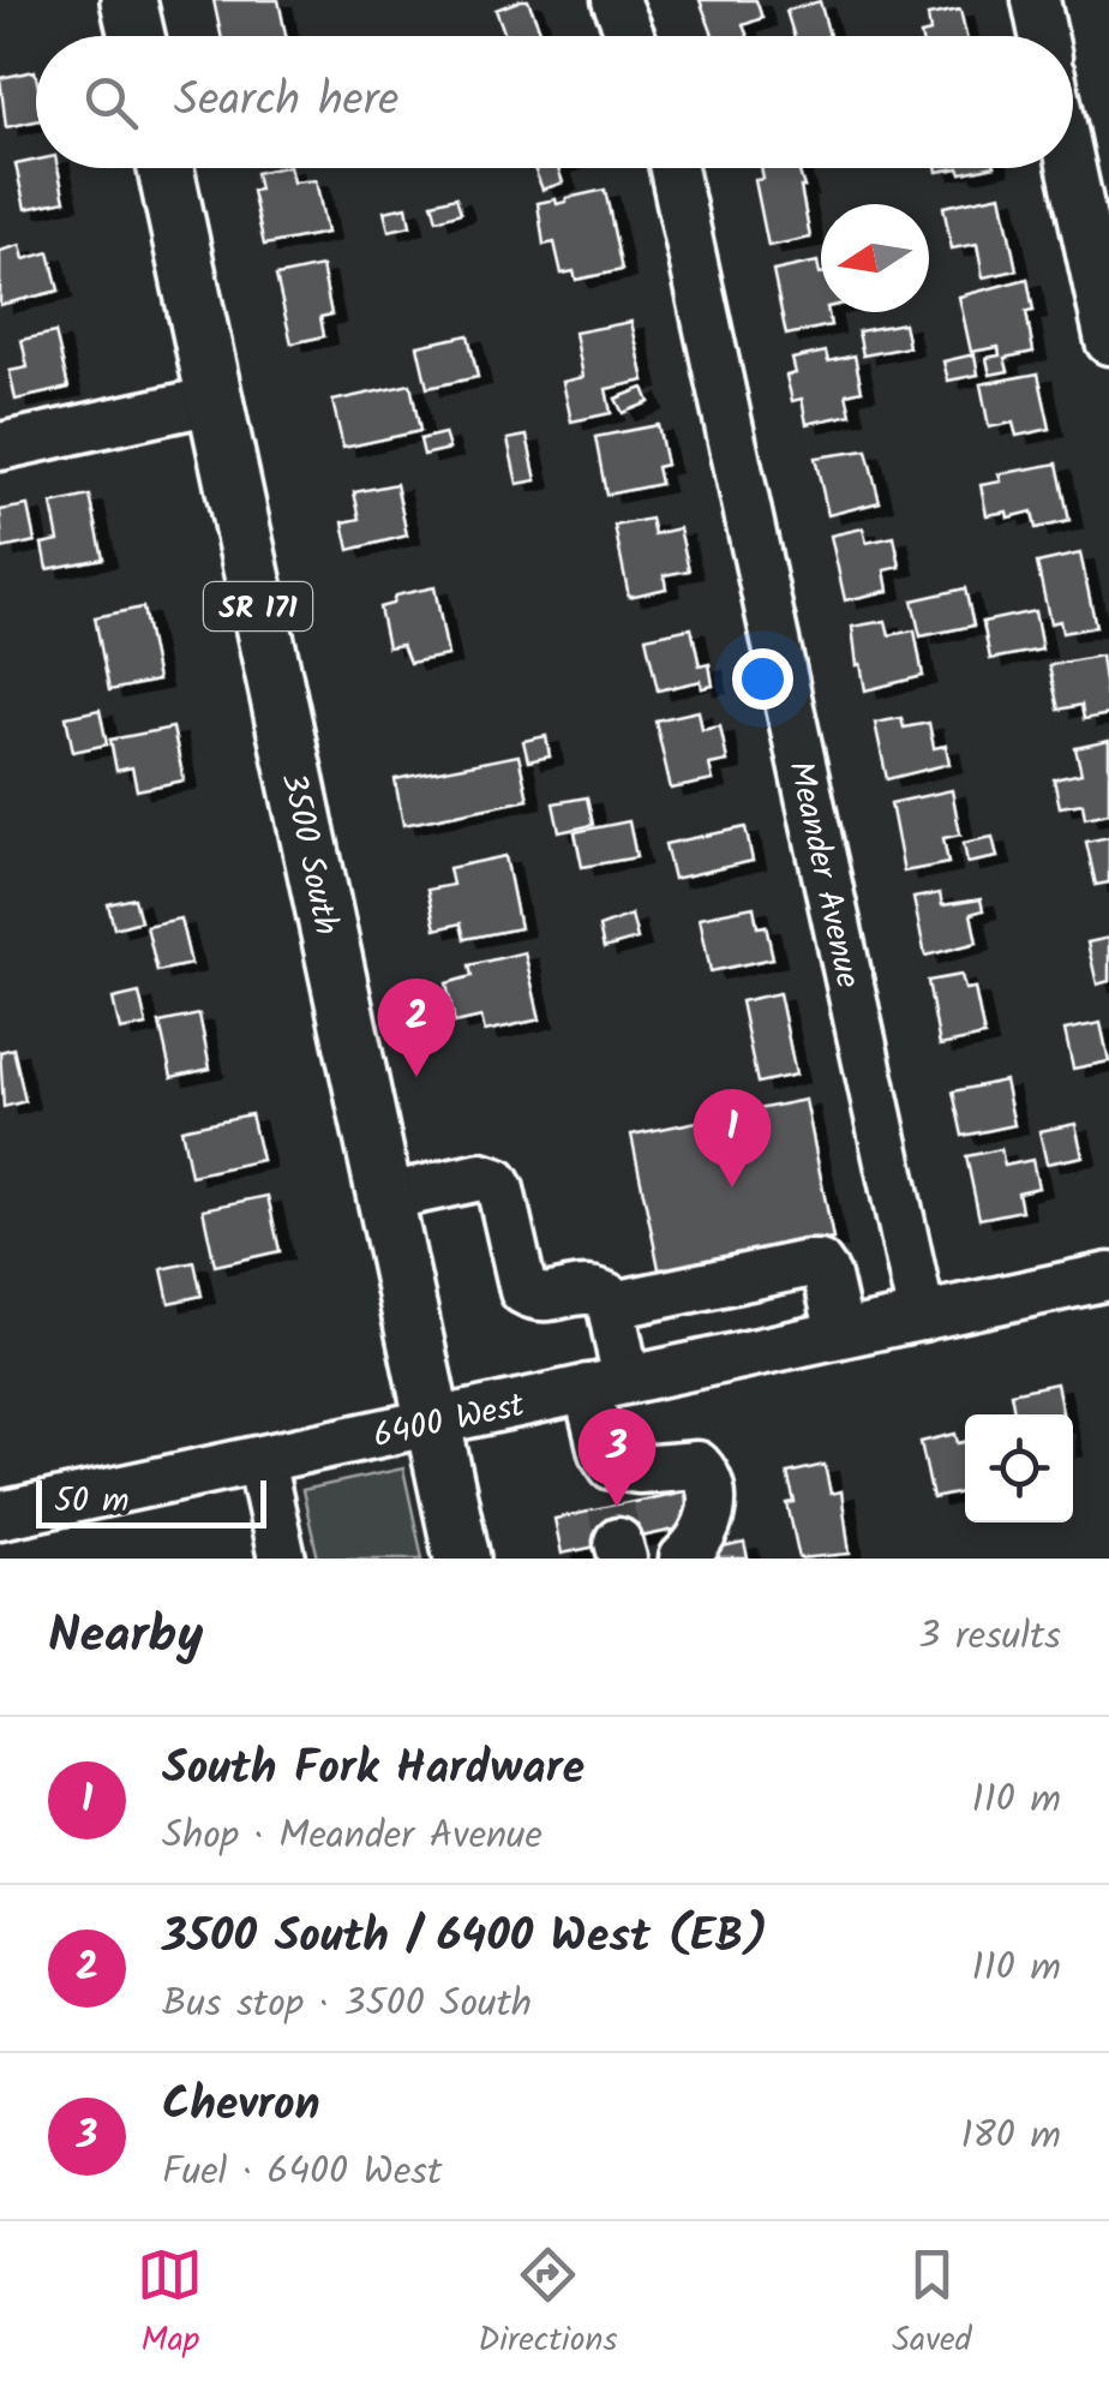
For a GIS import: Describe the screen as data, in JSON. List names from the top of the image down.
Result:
{
  "streets": {
    "main road": ["SR 171", "3500 South"],
    "street": ["Meander Avenue", "6400 West"]
  },
  "crossings": [
    ["3500 South", "6400 West"],
    ["Meander Avenue", "6400 West"]
  ],
  "scale_bar": "50 m",
  "north": "left",
  "page": {
    "search": "Search here",
    "pins": ["2", "1", "3"],
    "scale": "50 m",
    "heading": ["Nearby", "3 results"],
    "list": [
      {
        "mark": "1",
        "name": "South Fork Hardware",
        "note": "Shop · Meander Avenue",
        "value": "110 m"
      },
      {
        "mark": "2",
        "name": "3500 South / 6400 West (EB)",
        "note": "Bus stop · 3500 South",
        "value": "110 m"
      },
      {
        "mark": "3",
        "name": "Chevron",
        "note": "Fuel · 6400 West",
        "value": "180 m"
      }
    ],
    "nav": ["Map", "Directions", "Saved"]
  }
}
